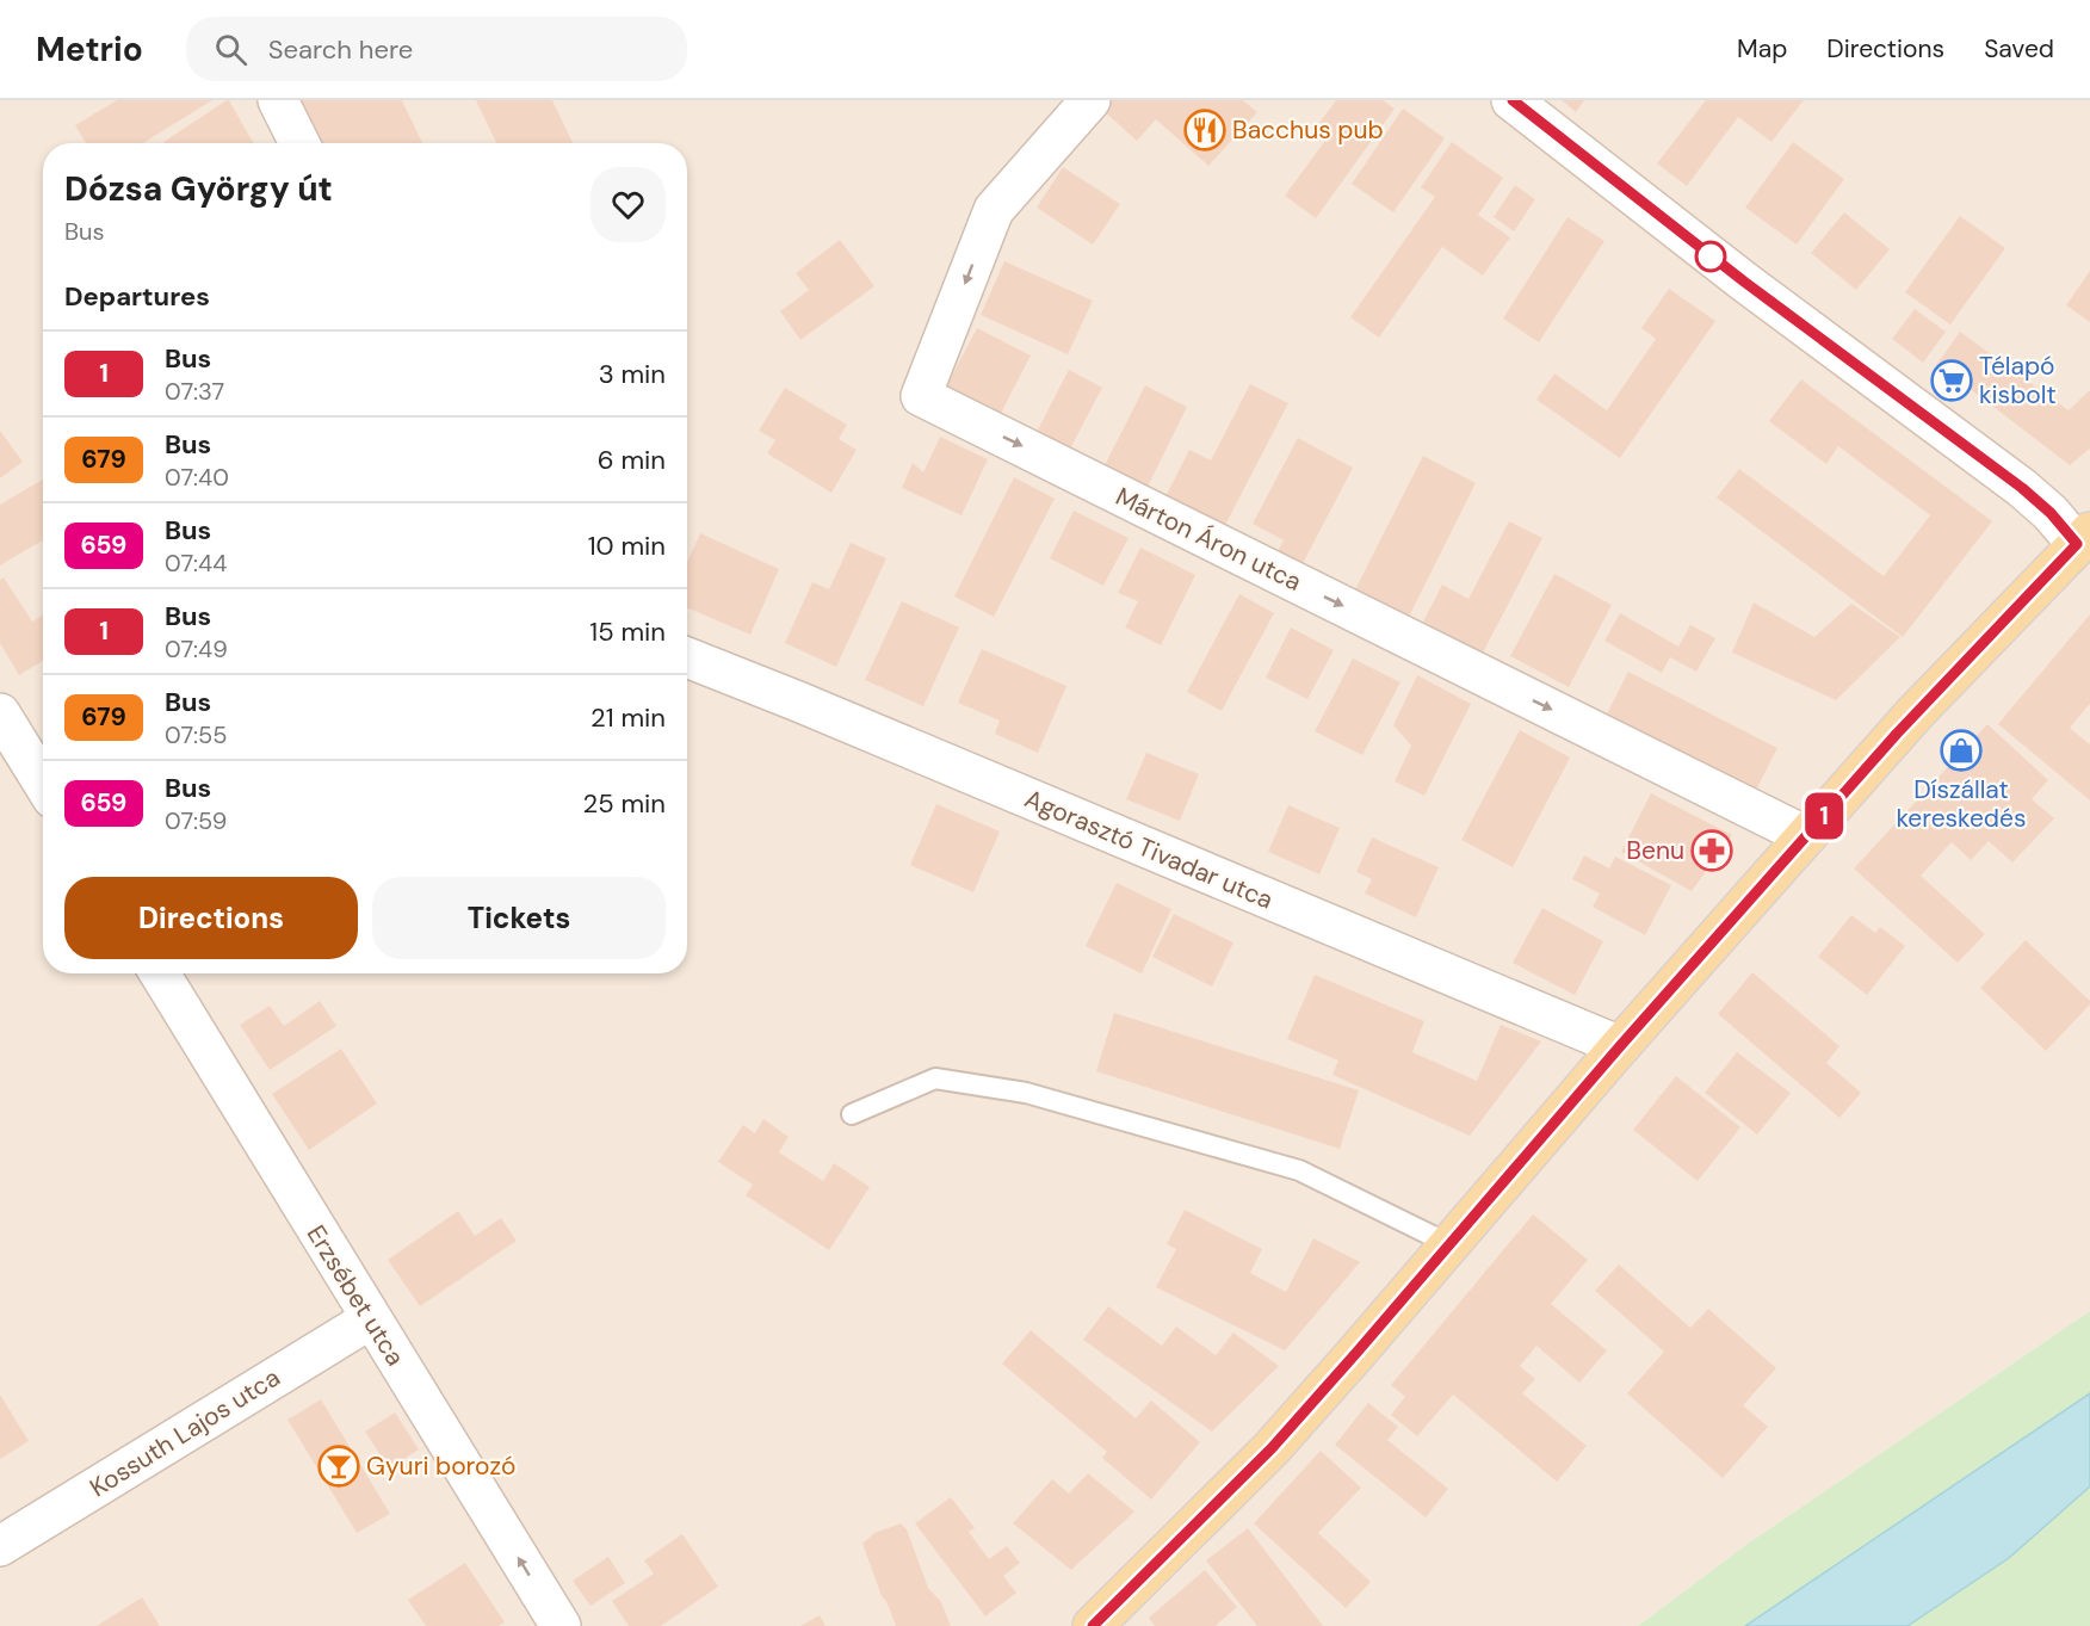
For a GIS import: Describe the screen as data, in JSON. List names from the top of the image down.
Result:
{
  "streets": {
    "street": [
      "Márton Áron utca",
      "Agorasztó Tivadar utca",
      "Erzsébet utca",
      "Kossuth Lajos utca"
    ]
  },
  "crossings": [
    ["Erzsébet utca", "Kossuth Lajos utca"]
  ],
  "one_way": ["Erzsébet utca"],
  "places": {
    "restaurant": ["Bacchus pub"],
    "supermarket": ["Télapó kisbolt"],
    "shop": ["Díszállat kereskedés"],
    "pharmacy": ["Benu"],
    "bar": ["Gyuri borozó"]
  },
  "lines": ["bus line 1"],
  "page": {
    "header": "Metrio",
    "search": "Search here",
    "nav": ["Map", "Directions", "Saved"],
    "on_map": "1",
    "heading": [
      ["Dózsa György út", "Bus"],
      "Departures"
    ],
    "list": [
      {
        "mark": "1",
        "name": "Bus",
        "note": "07:37",
        "value": "3 min"
      },
      {
        "mark": "679",
        "name": "Bus",
        "note": "07:40",
        "value": "6 min"
      },
      {
        "mark": "659",
        "name": "Bus",
        "note": "07:44",
        "value": "10 min"
      },
      {
        "mark": "1",
        "name": "Bus",
        "note": "07:49",
        "value": "15 min"
      },
      {
        "mark": "679",
        "name": "Bus",
        "note": "07:55",
        "value": "21 min"
      },
      {
        "mark": "659",
        "name": "Bus",
        "note": "07:59",
        "value": "25 min"
      }
    ],
    "buttons": ["Directions", "Tickets"]
  }
}
